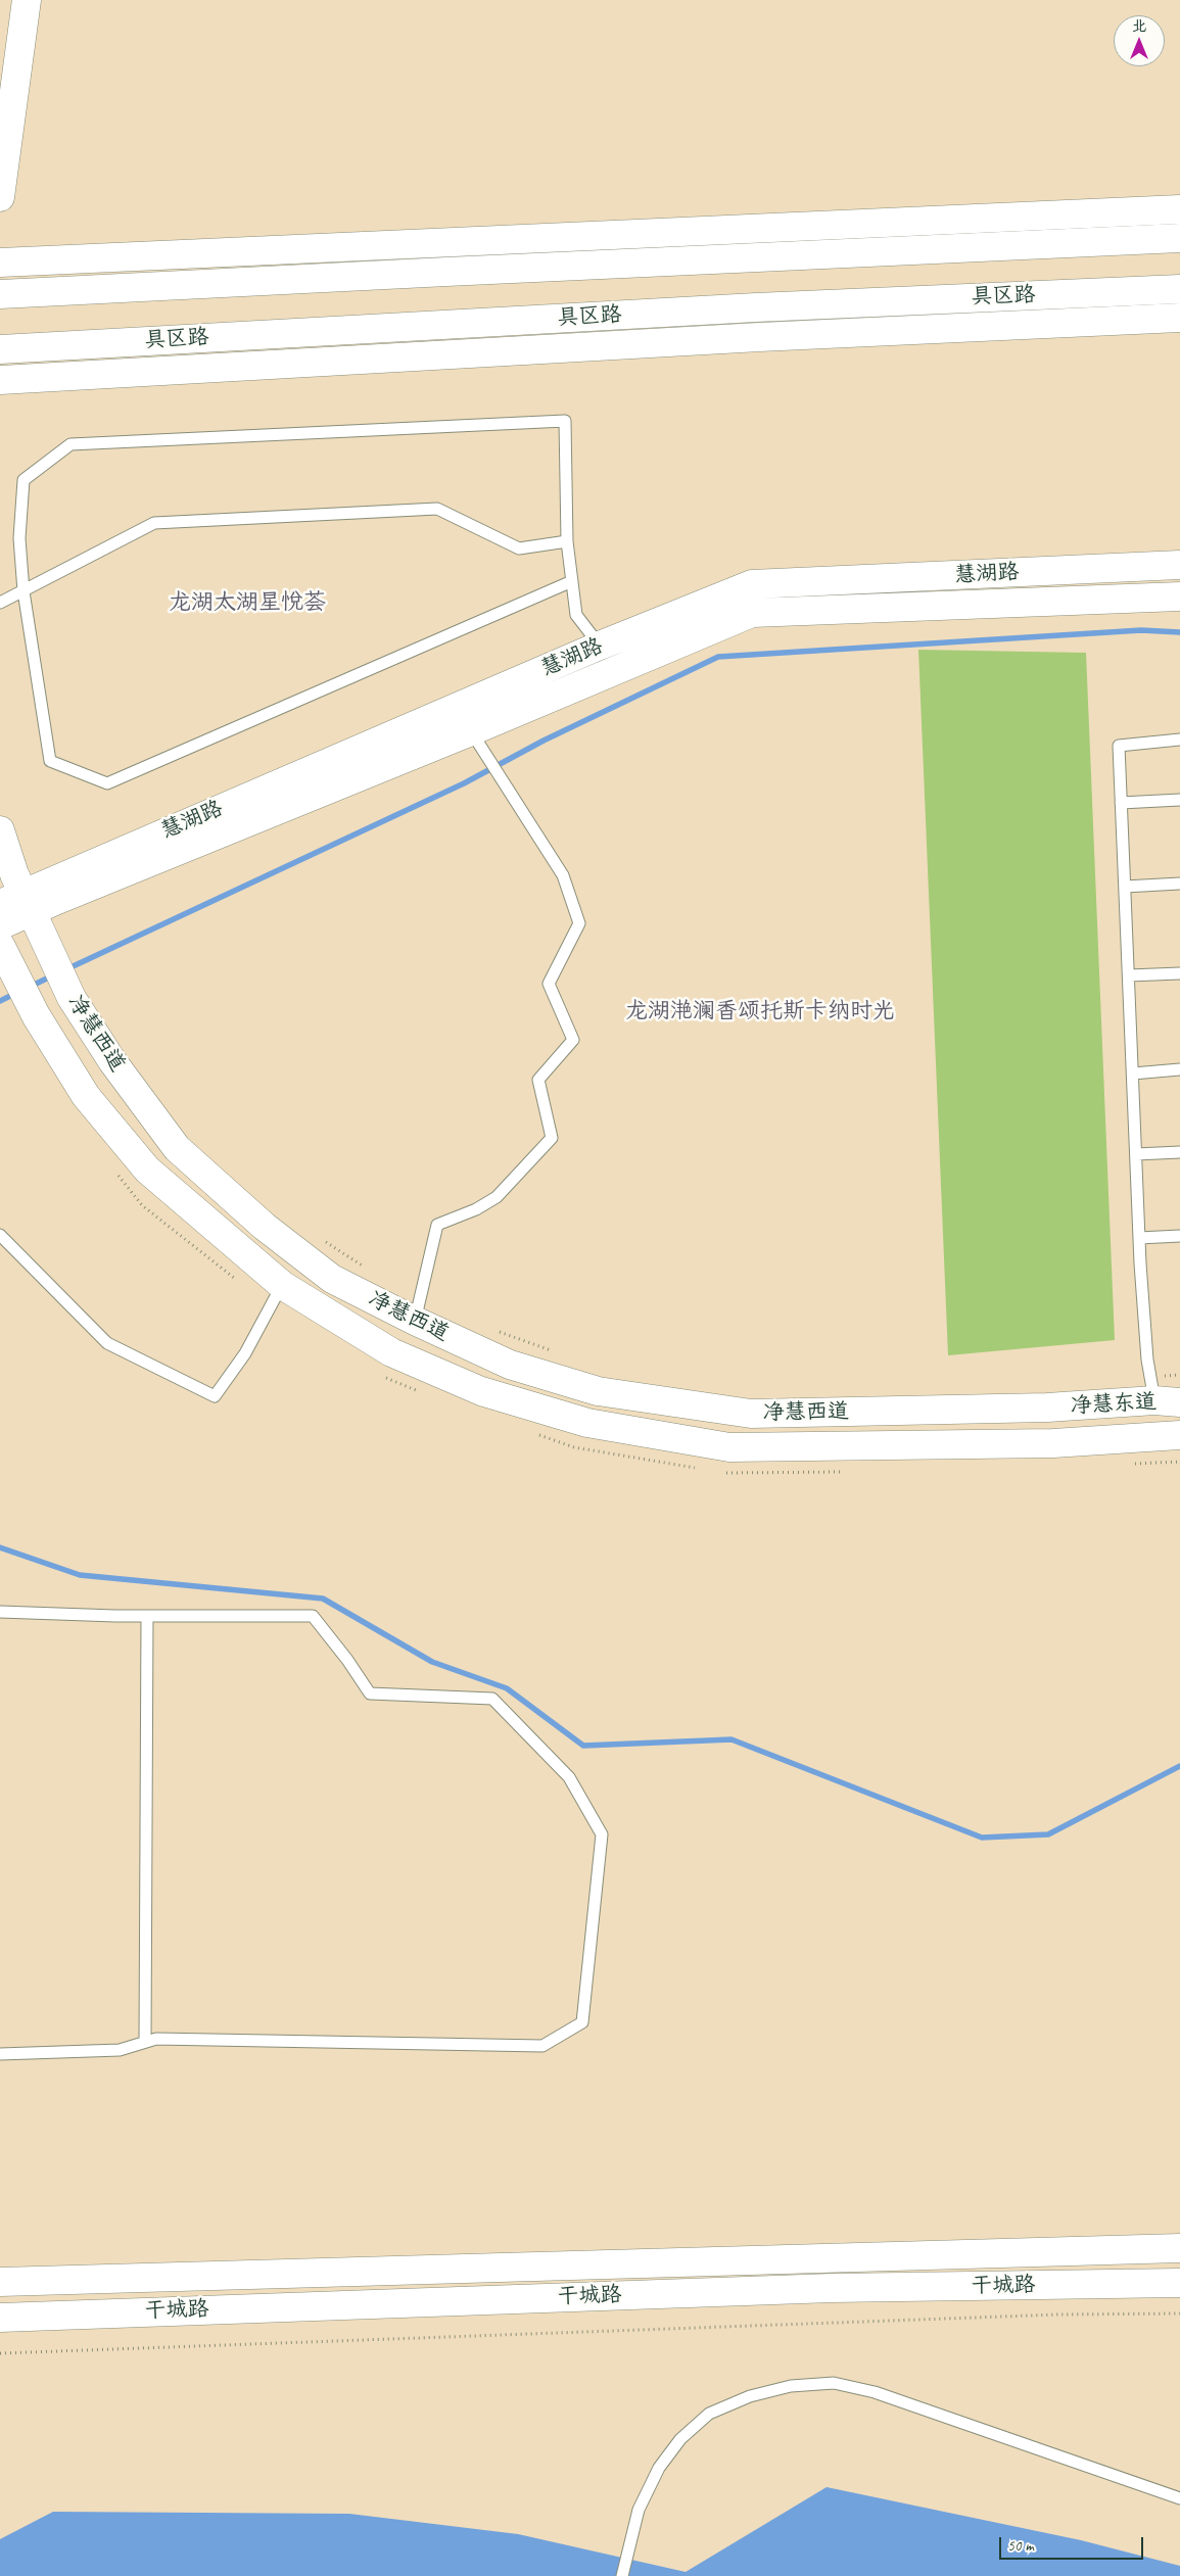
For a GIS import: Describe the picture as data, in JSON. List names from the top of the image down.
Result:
{
  "streets": {
    "main road": [
      "具区路",
      "慧湖路",
      "净慧西道",
      "净慧东道",
      "干城路"
    ]
  },
  "crossings": [
    ["慧湖路", "净慧西道"],
    ["净慧西道", "净慧东道"]
  ],
  "districts": ["龙湖太湖星悦荟", "龙湖滟澜香颂托斯卡纳时光"],
  "scale_bar": "50 m",
  "north": "top"
}
